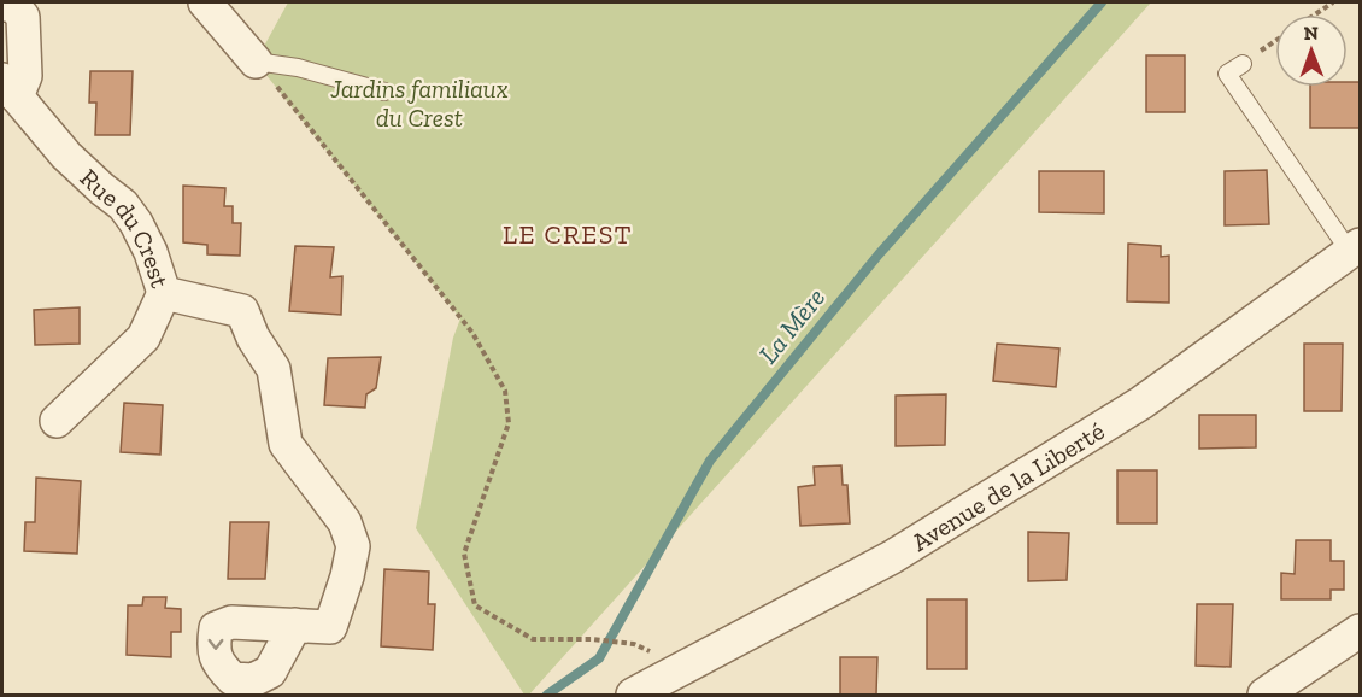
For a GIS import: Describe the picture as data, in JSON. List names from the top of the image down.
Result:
{
  "streets": {
    "street": ["Rue du Crest", "Avenue de la Liberté"]
  },
  "districts": ["LE CREST"],
  "water": ["La Mère"],
  "parks": ["Jardins familiaux du Crest"],
  "north": "top"
}
